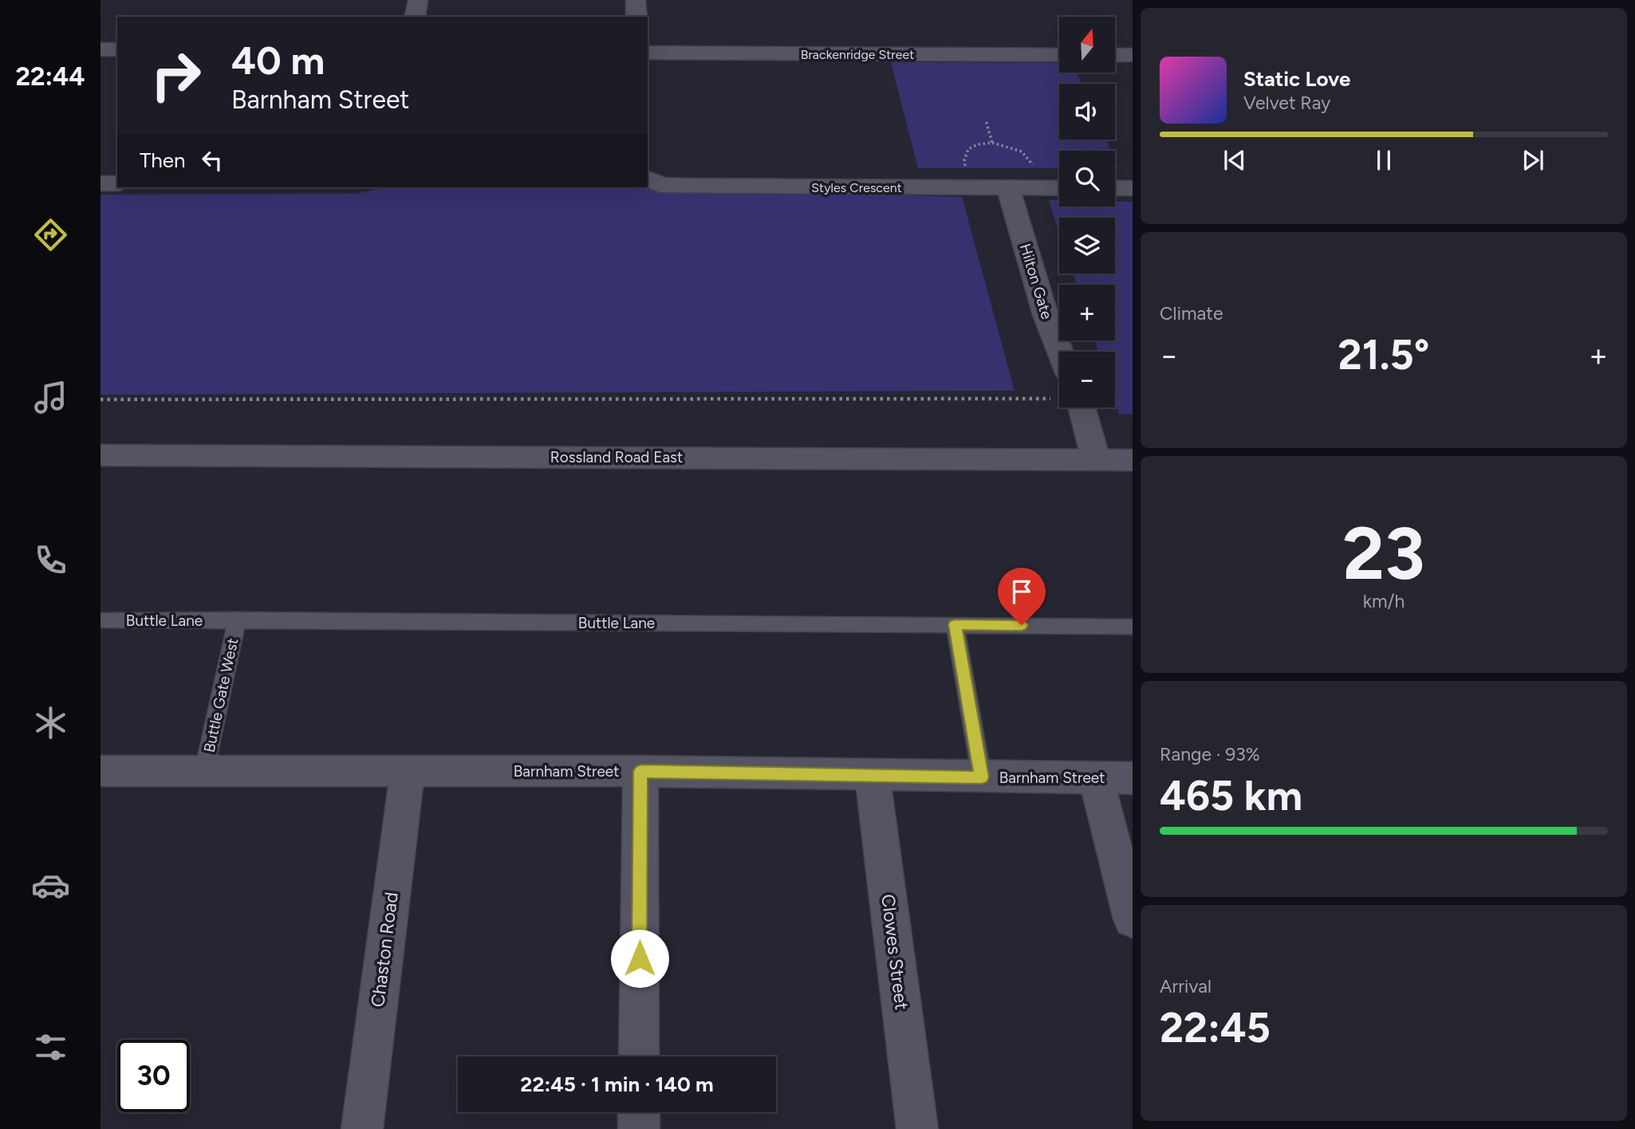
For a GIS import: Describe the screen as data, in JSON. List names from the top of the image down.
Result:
{
  "streets": {
    "street": [
      "Brackenridge Street",
      "Styles Crescent",
      "Hilton Gate",
      "Rossland Road East",
      "Barnham Street",
      "Chaston Road",
      "Clowes Street"
    ],
    "lane": ["Buttle Lane", "Buttle Gate West"]
  },
  "crossings": [
    ["Styles Crescent", "Hilton Gate"],
    ["Hilton Gate", "Rossland Road East"],
    ["Buttle Lane", "Buttle Gate West"],
    ["Buttle Gate West", "Barnham Street"],
    ["Barnham Street", "Chaston Road"],
    ["Barnham Street", "Clowes Street"]
  ],
  "north": "top",
  "page": {
    "tabs": "22:44",
    "map_buttons": ["+", "−"],
    "turn": ["40 m", "Barnham Street"],
    "song": ["Static Love", "Velvet Ray"],
    "then": "Then",
    "tile": [
      "Climate",
      ["23", "km/h"],
      ["Range · 93%", "465 km"],
      ["Arrival", "22:45"]
    ],
    "heat": ["−", "21.5°", "+"],
    "limit": "30",
    "trip": "22:45 · 1 min · 140 m"
  }
}
